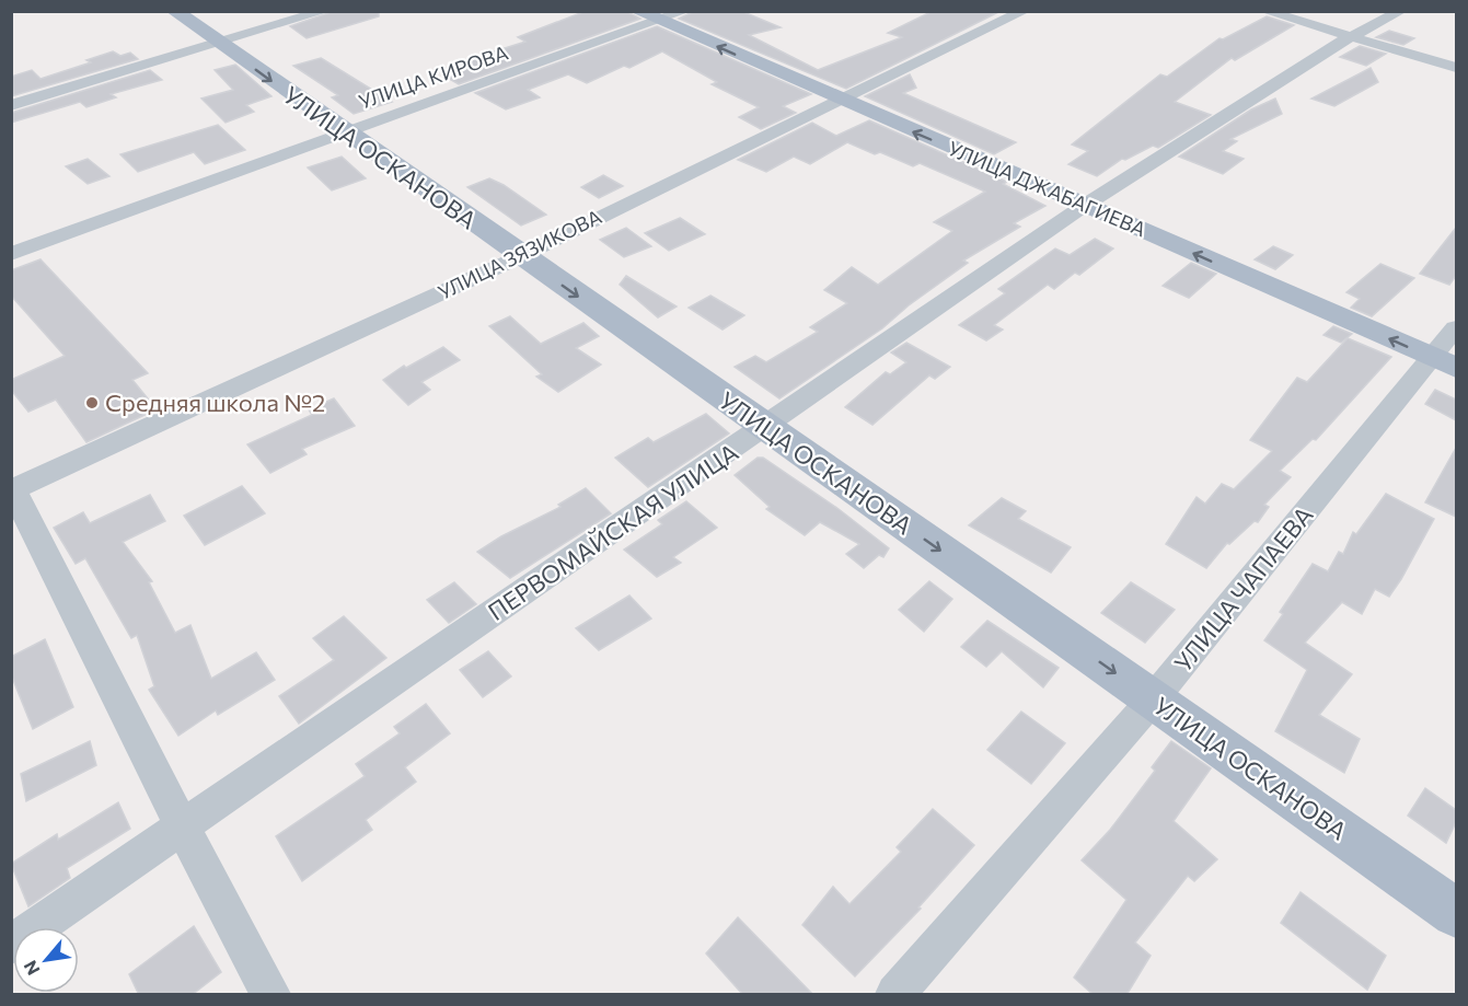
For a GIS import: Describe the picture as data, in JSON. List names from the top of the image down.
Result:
{
  "streets": {
    "main road": ["УЛИЦА ОСКАНОВА", "УЛИЦА ДЖАБАГИЕВА"],
    "street": [
      "УЛИЦА КИРОВА",
      "УЛИЦА ЗЯЗИКОВА",
      "ПЕРВОМАЙСКАЯ УЛИЦА",
      "УЛИЦА ЧАПАЕВА"
    ]
  },
  "crossings": [
    ["УЛИЦА КИРОВА", "УЛИЦА ОСКАНОВА"],
    ["УЛИЦА КИРОВА", "УЛИЦА ДЖАБАГИЕВА"],
    ["УЛИЦА ОСКАНОВА", "УЛИЦА ЗЯЗИКОВА"],
    ["УЛИЦА ОСКАНОВА", "ПЕРВОМАЙСКАЯ УЛИЦА"],
    ["УЛИЦА ОСКАНОВА", "УЛИЦА ЧАПАЕВА"],
    ["УЛИЦА ДЖАБАГИЕВА", "УЛИЦА ЗЯЗИКОВА"],
    ["УЛИЦА ДЖАБАГИЕВА", "ПЕРВОМАЙСКАЯ УЛИЦА"],
    ["УЛИЦА ДЖАБАГИЕВА", "УЛИЦА ЧАПАЕВА"]
  ],
  "one_way": ["УЛИЦА ОСКАНОВА", "УЛИЦА ДЖАБАГИЕВА"],
  "places": ["Средняя школа №2"],
  "north": "bottom left"
}
